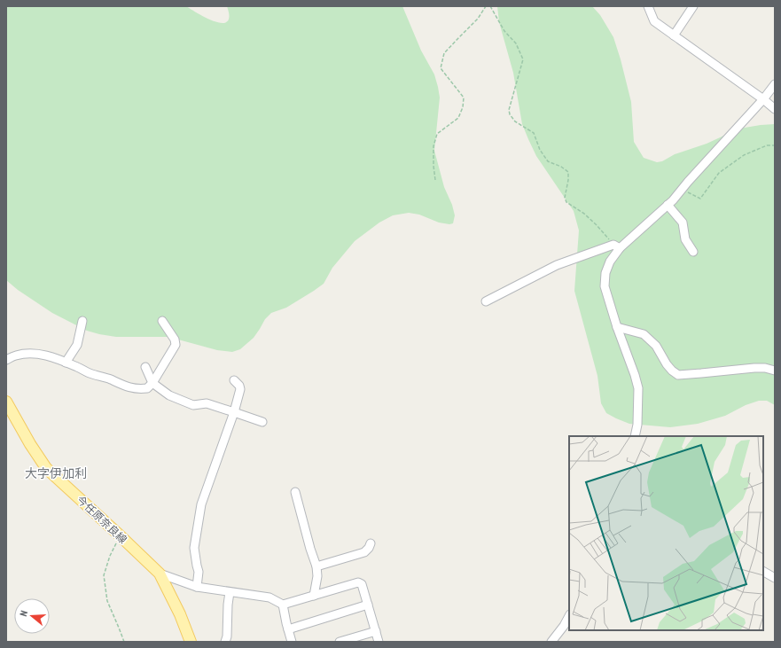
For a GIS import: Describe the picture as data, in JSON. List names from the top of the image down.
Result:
{
  "streets": {
    "main road": ["今任原奈良線"]
  },
  "districts": ["大字伊加利"],
  "north": "left"
}
